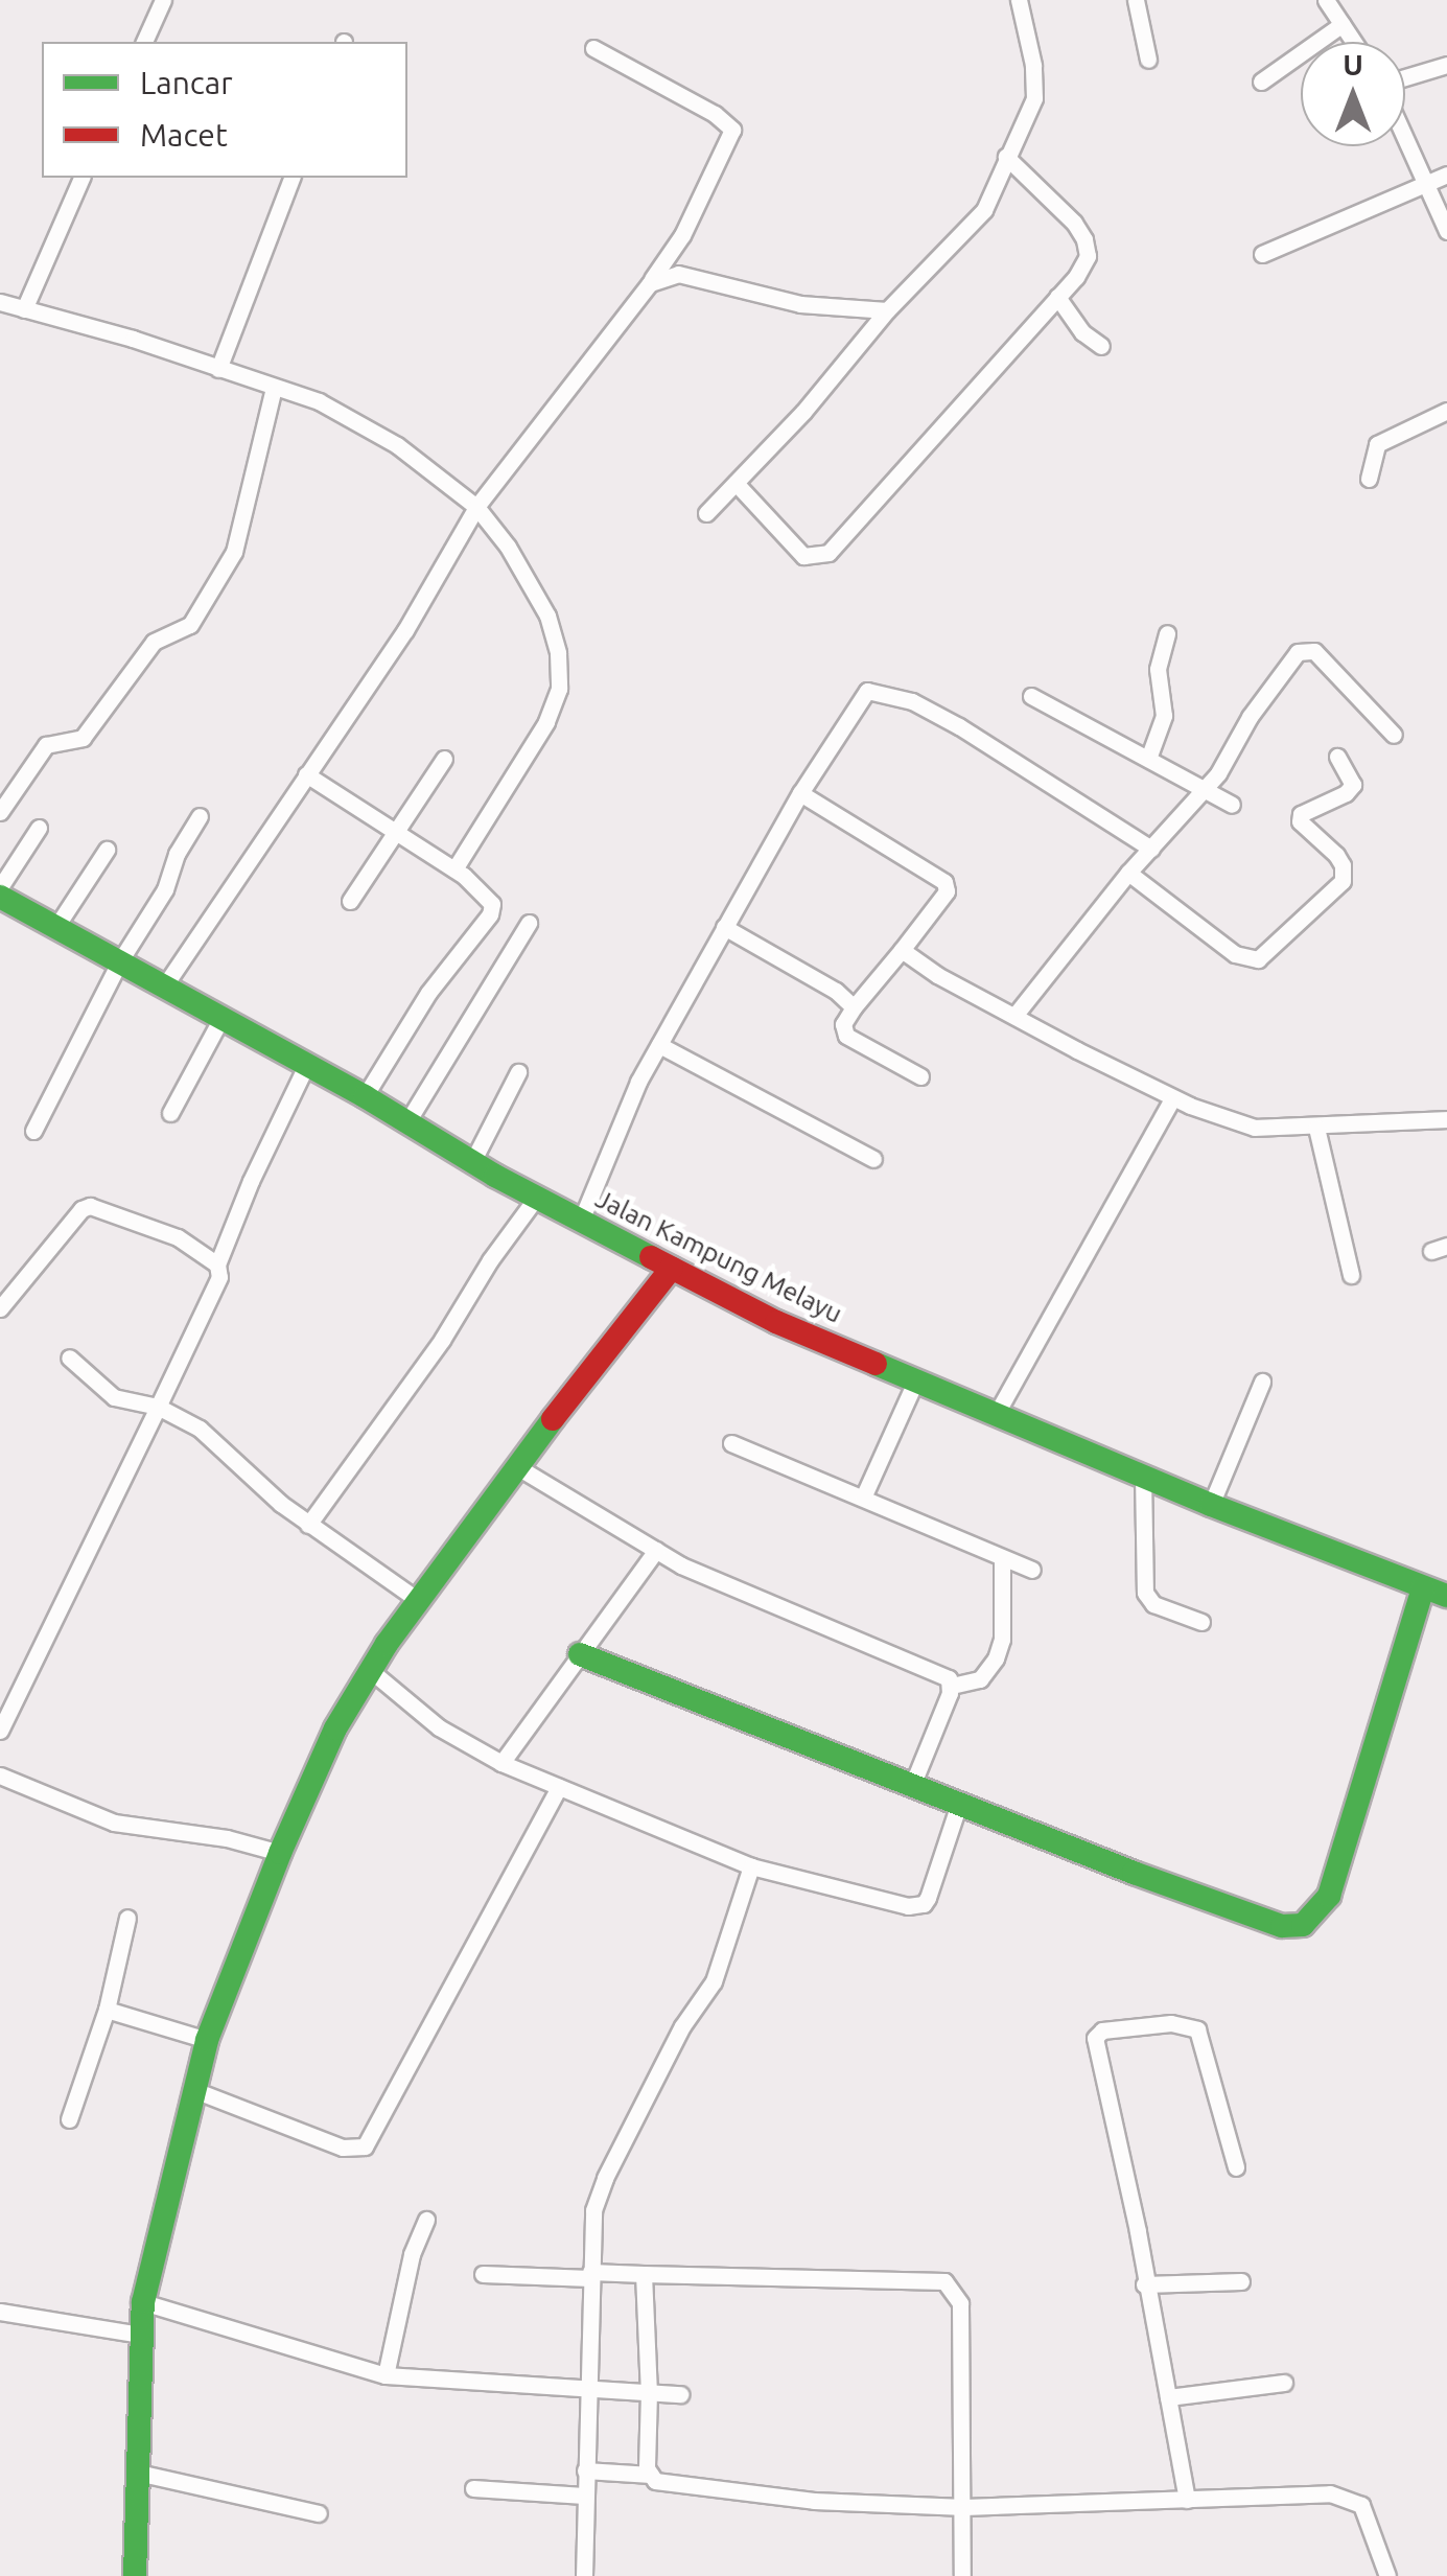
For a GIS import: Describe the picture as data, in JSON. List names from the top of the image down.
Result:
{
  "streets": {
    "street": ["Jalan Kampung Melayu"]
  },
  "legend": ["Lancar", "Macet"],
  "north": "top"
}
